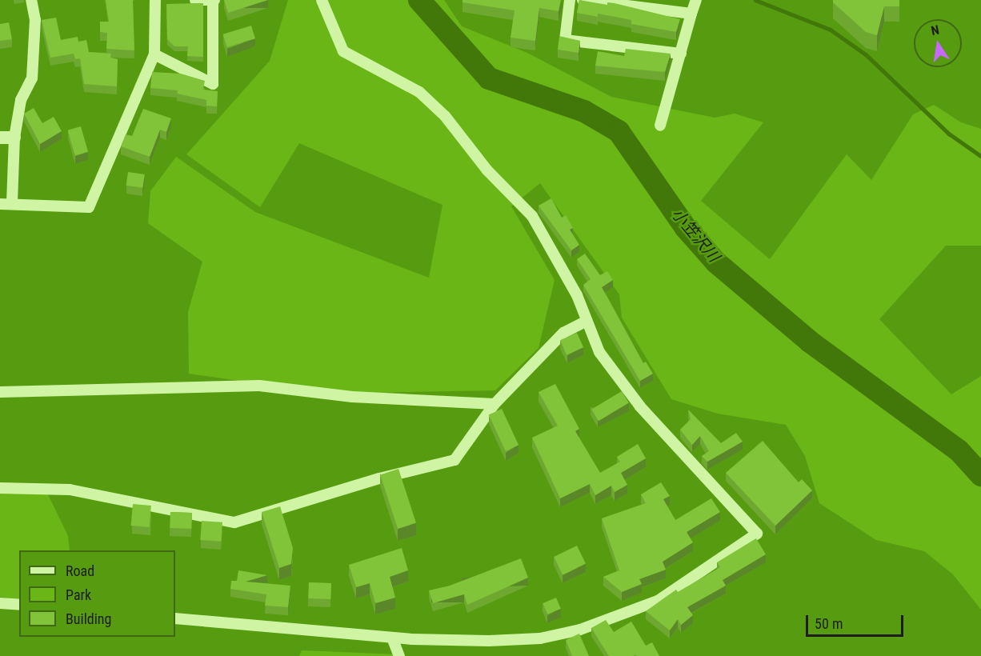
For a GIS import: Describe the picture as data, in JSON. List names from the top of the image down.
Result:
{
  "water": ["小笠沢川"],
  "legend": ["Road", "Park", "Building"],
  "scale_bar": "50 m",
  "north": "top"
}
